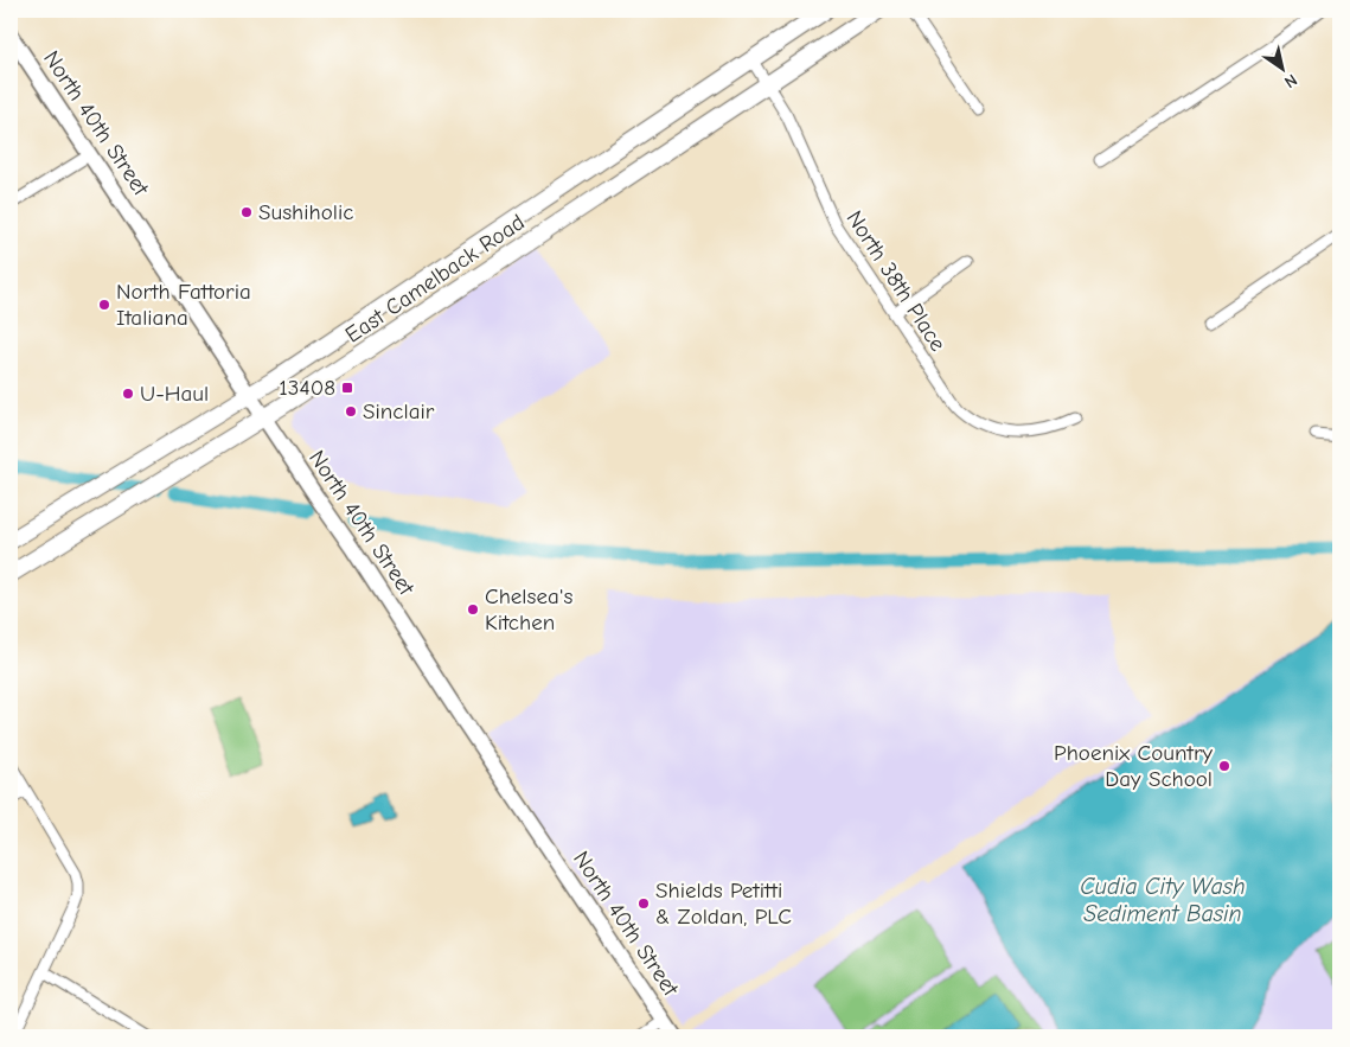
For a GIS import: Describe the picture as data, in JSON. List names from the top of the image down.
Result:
{
  "streets": {
    "main road": ["North 40th Street", "East Camelback Road"],
    "street": ["North 38th Place"]
  },
  "crossings": [
    ["North 40th Street", "East Camelback Road"],
    ["East Camelback Road", "North 38th Place"]
  ],
  "water": ["Cudia City Wash Sediment Basin"],
  "places": {
    "other": [
      "Sushiholic",
      "North Fattoria Italiana",
      "U-Haul",
      "Sinclair",
      "Chelsea's Kitchen",
      "Phoenix Country Day School",
      "Shields Petitti & Zoldan, PLC"
    ],
    "transit": ["13408"]
  },
  "north": "bottom right"
}
